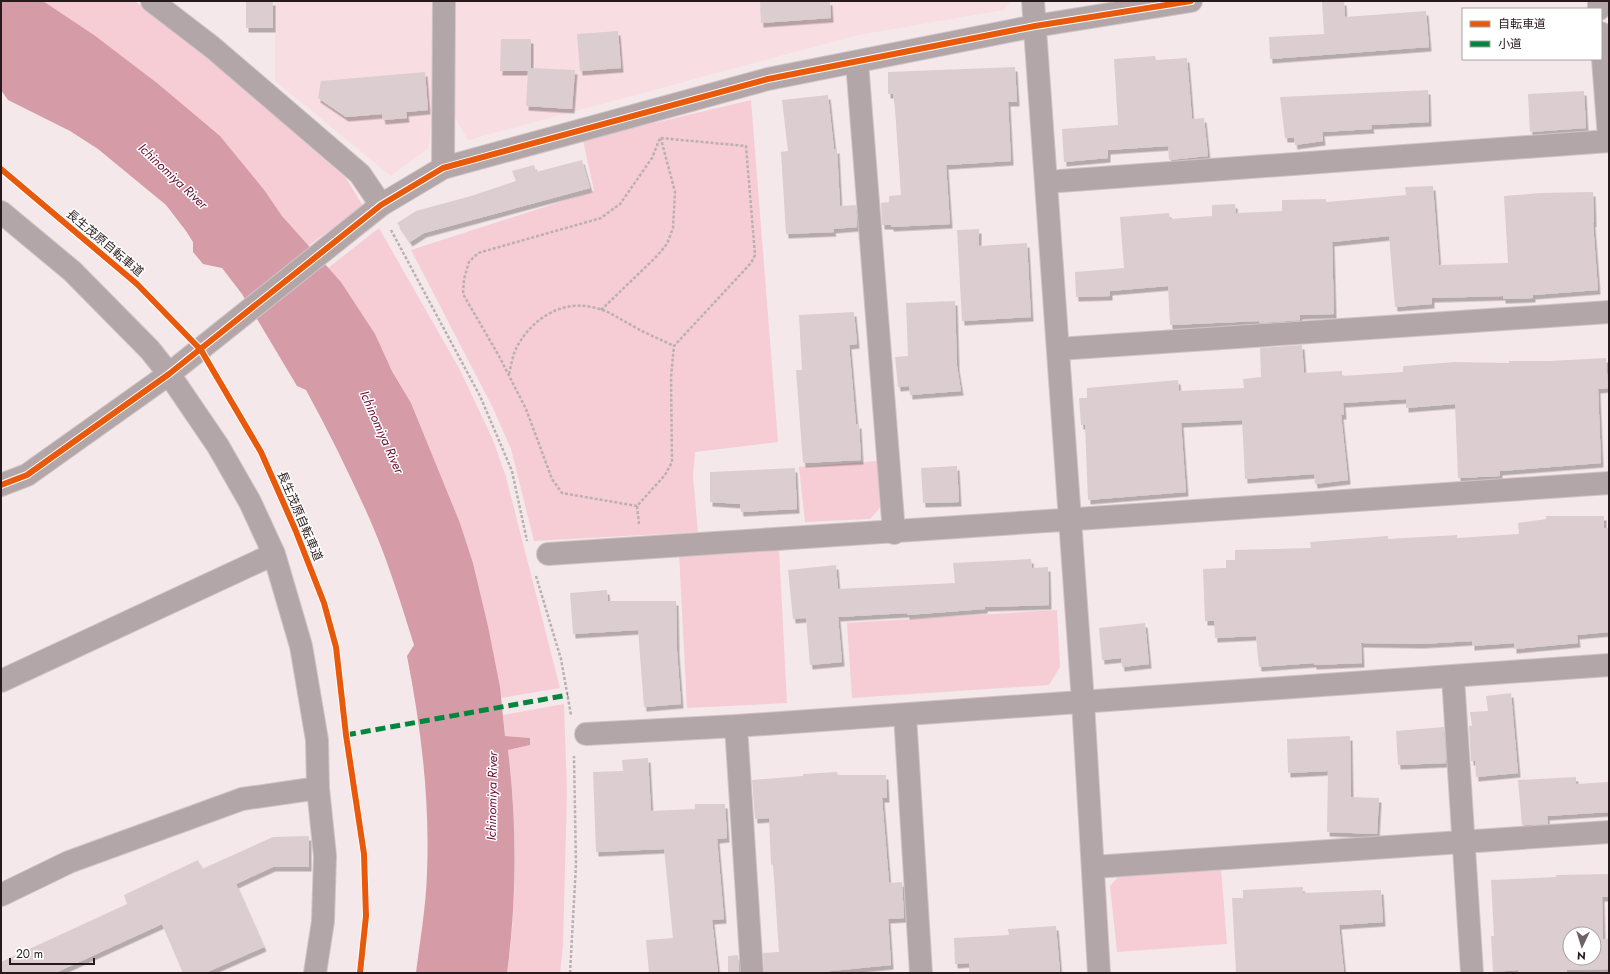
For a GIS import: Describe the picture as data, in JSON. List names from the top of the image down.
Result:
{
  "streets": {
    "cycle path": ["長生茂原自転車道"]
  },
  "water": ["Ichinomiya River"],
  "legend": ["自転車道", "小道"],
  "scale_bar": "20 m",
  "north": "bottom"
}
